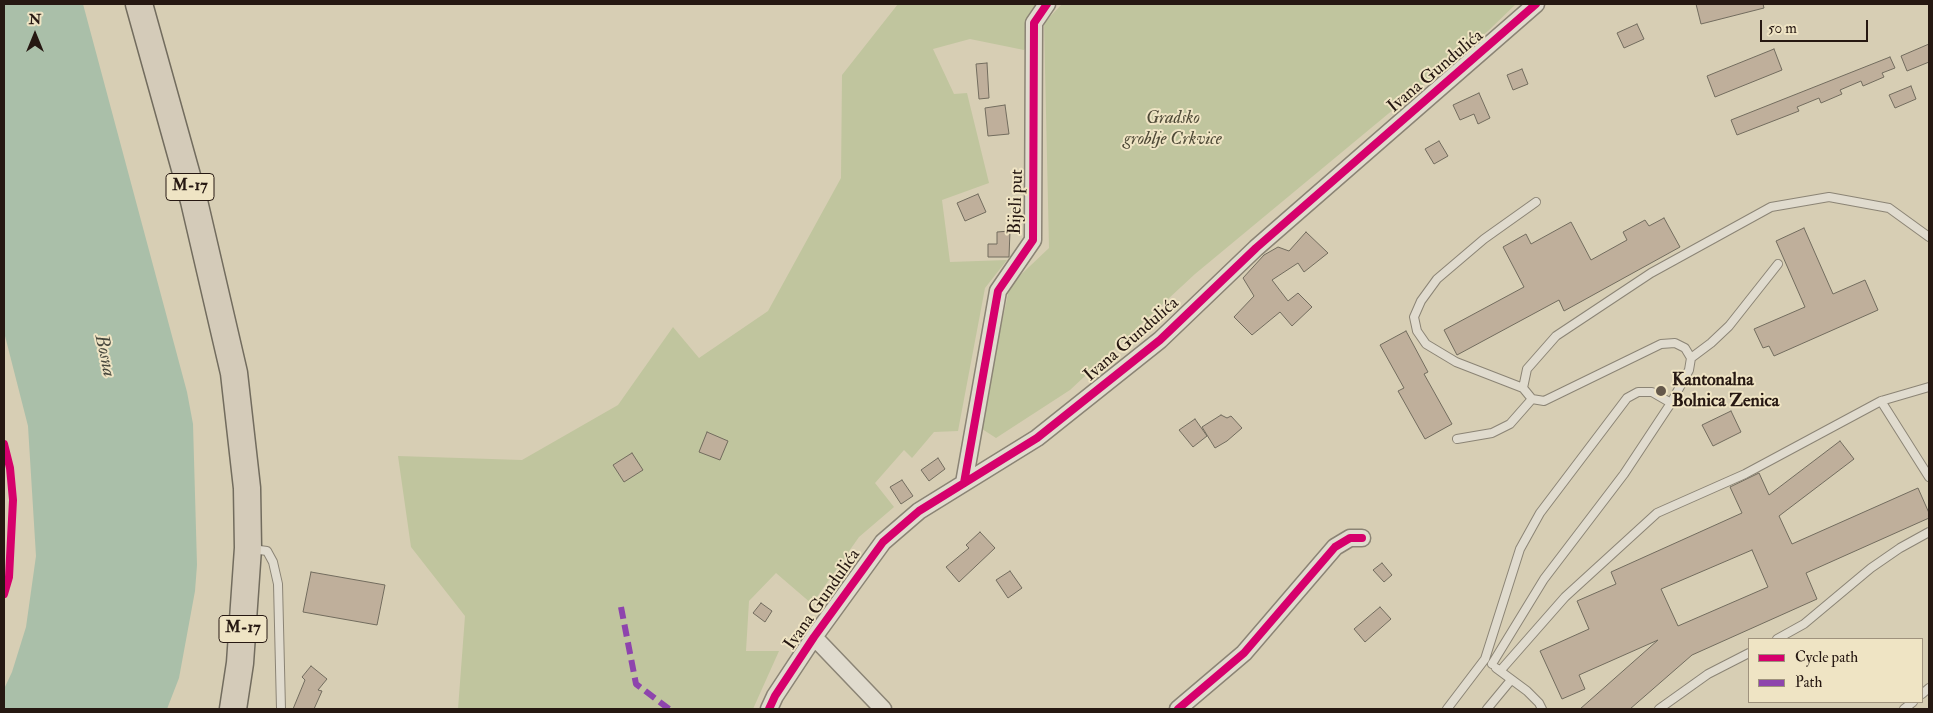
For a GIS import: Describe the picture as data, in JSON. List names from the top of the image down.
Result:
{
  "streets": {
    "highway": ["M-17"],
    "street": ["Ivana Gundulića", "Bijeli put"]
  },
  "crossings": [
    ["Ivana Gundulića", "Bijeli put"]
  ],
  "water": ["Bosna"],
  "parks": ["Gradsko groblje Crkvice"],
  "places": ["Kantonalna Bolnica Zenica"],
  "legend": ["Cycle path", "Path"],
  "scale_bar": "50 m",
  "north": "top"
}
